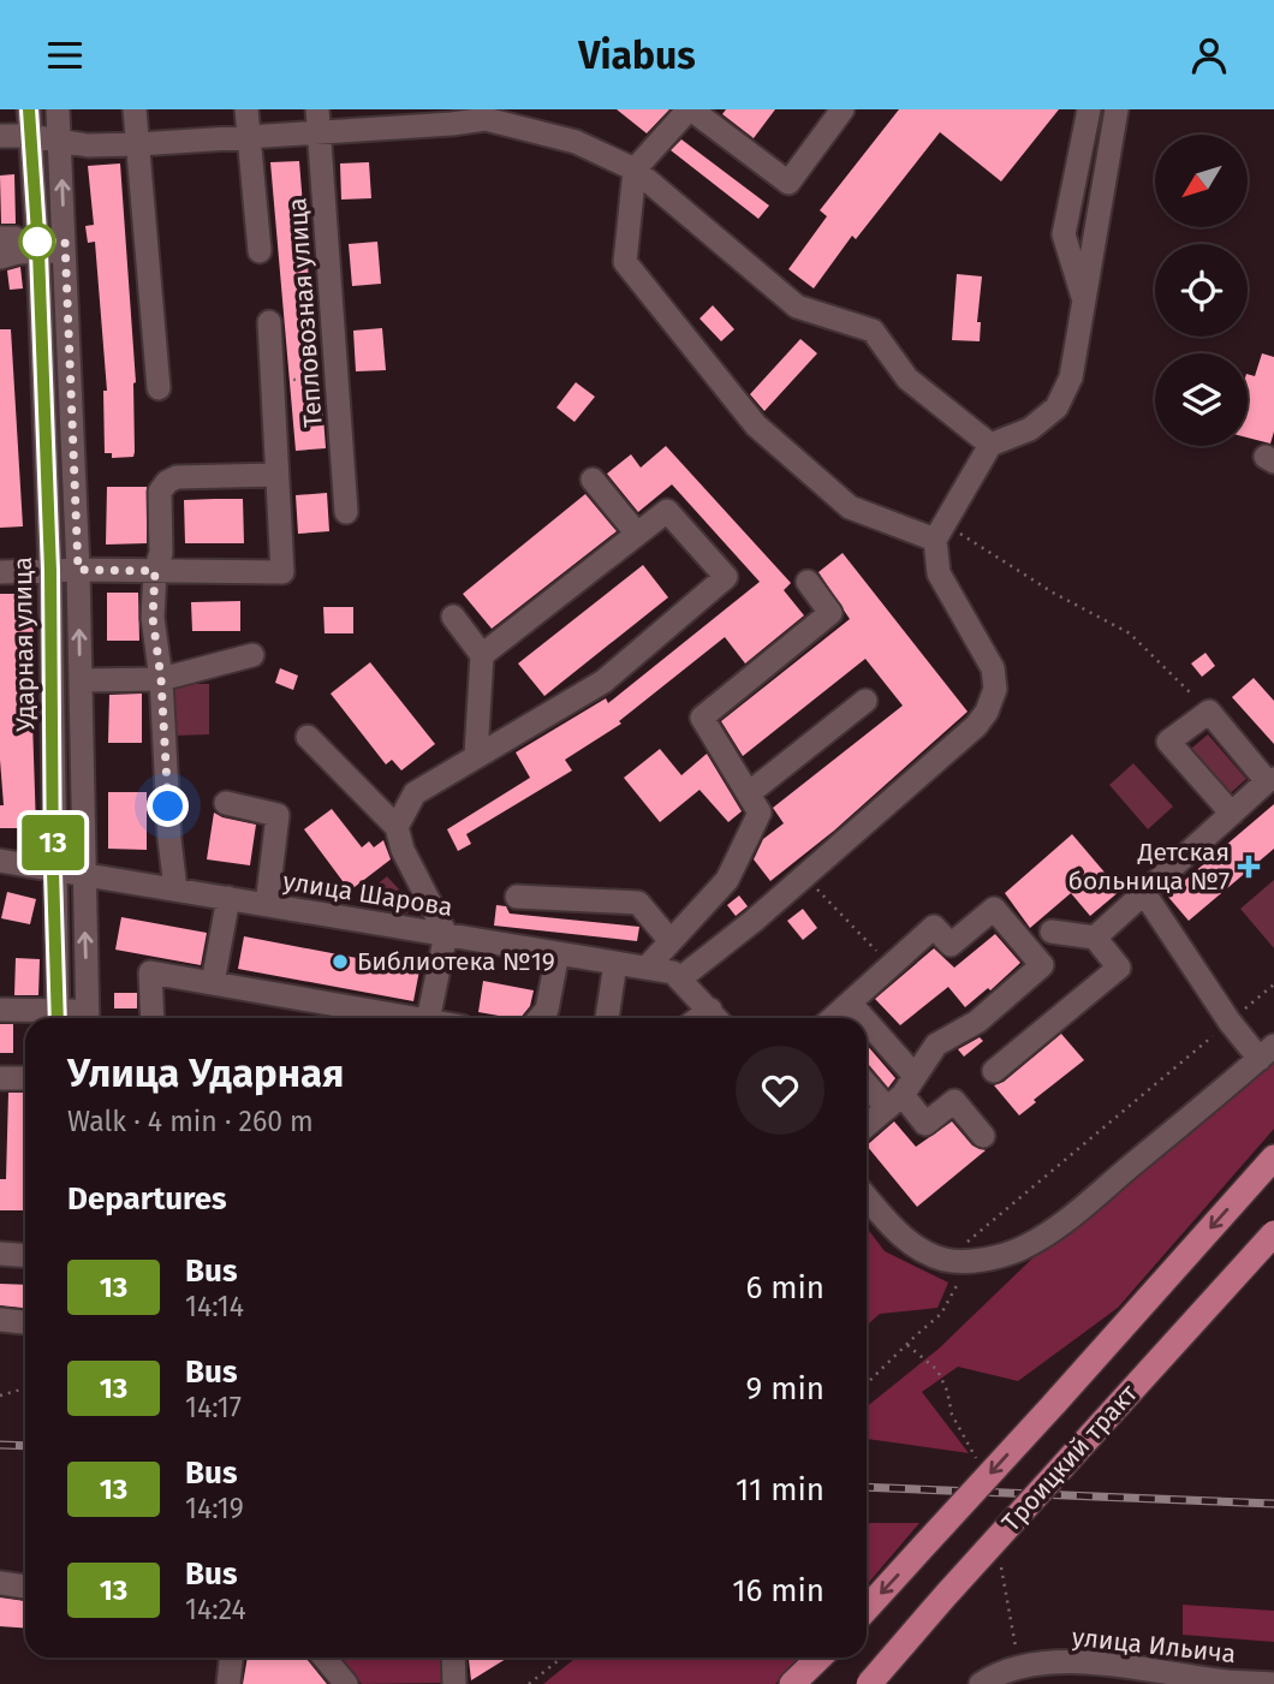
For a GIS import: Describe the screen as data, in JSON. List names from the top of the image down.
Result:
{
  "streets": {
    "main road": ["Троицкий тракт"],
    "street": [
      "Тепловозная улица",
      "Ударная улица",
      "улица Шарова",
      "улица Ильича"
    ]
  },
  "crossings": [
    ["Ударная улица", "улица Шарова"]
  ],
  "places": {
    "health": ["Детская больница №7"],
    "other": ["Библиотека №19"]
  },
  "lines": ["bus line 13"],
  "north": "bottom left",
  "page": {
    "header": "Viabus",
    "on_map": "13",
    "heading": [
      ["Улица Ударная", "Walk · 4 min · 260 m"],
      "Departures"
    ],
    "list": [
      {
        "mark": "13",
        "name": "Bus",
        "note": "14:14",
        "value": "6 min"
      },
      {
        "mark": "13",
        "name": "Bus",
        "note": "14:17",
        "value": "9 min"
      },
      {
        "mark": "13",
        "name": "Bus",
        "note": "14:19",
        "value": "11 min"
      },
      {
        "mark": "13",
        "name": "Bus",
        "note": "14:24",
        "value": "16 min"
      }
    ]
  }
}
